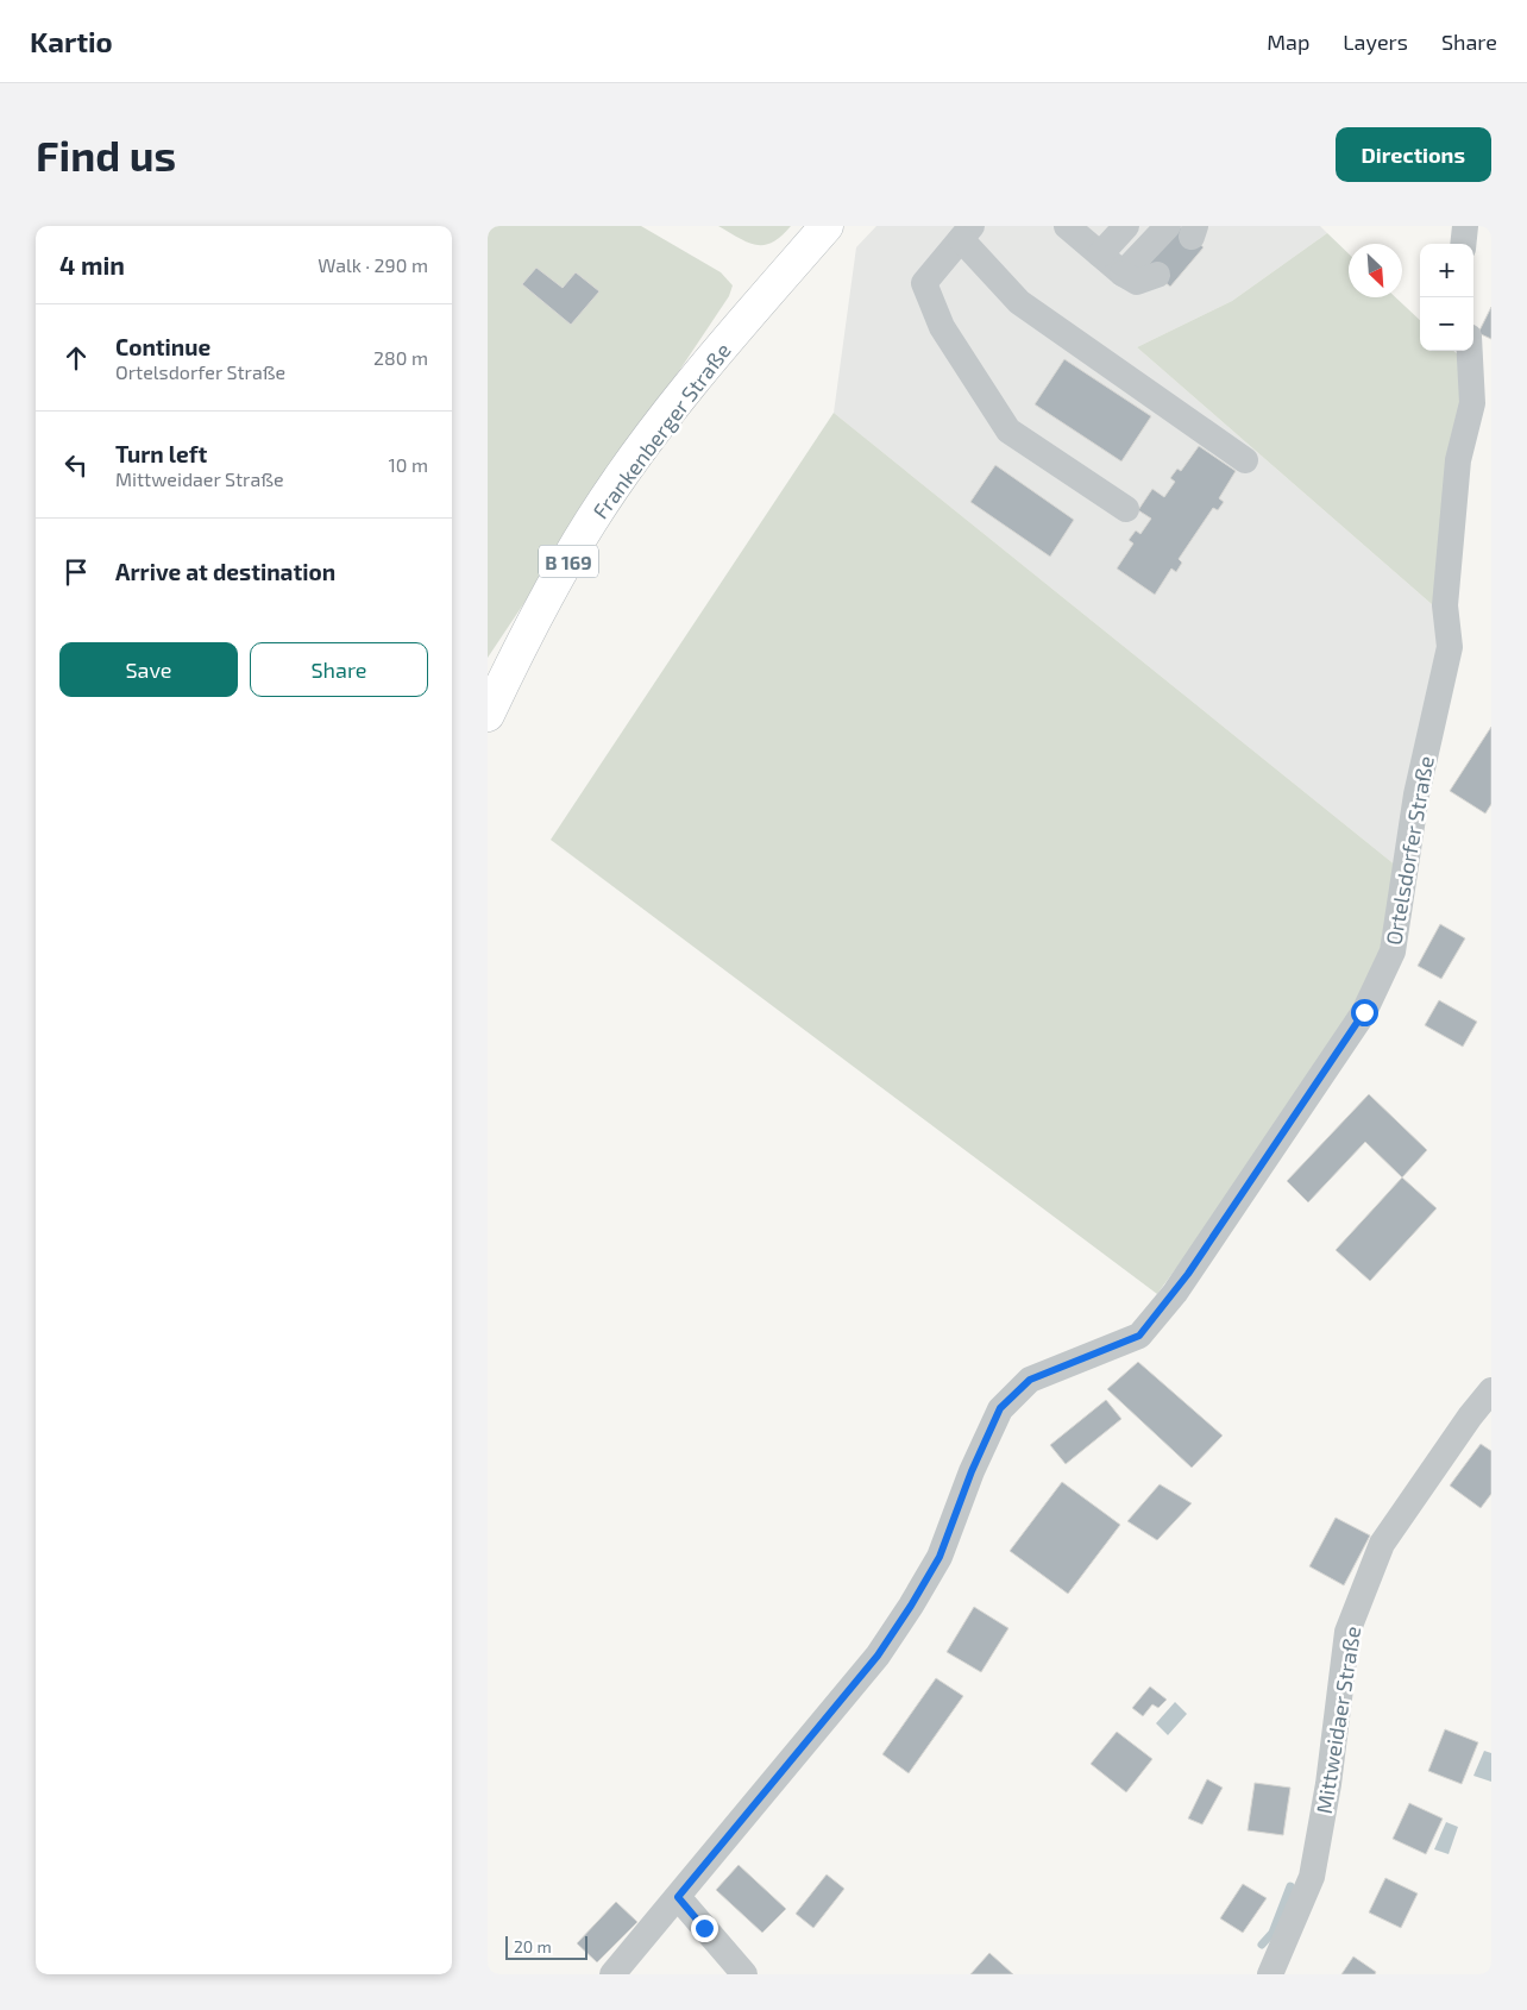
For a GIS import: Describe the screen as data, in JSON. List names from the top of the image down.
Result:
{
  "streets": {
    "main road": ["Frankenberger Straße", "B 169"],
    "street": ["Ortelsdorfer Straße", "Mittweidaer Straße"]
  },
  "scale_bar": "20 m",
  "north": "bottom right",
  "page": {
    "header": "Kartio",
    "nav": ["Map", "Layers", "Share"],
    "buttons": [
      "Directions",
      ["Save", "Share"]
    ],
    "title": "Find us",
    "heading": ["4 min", "Walk · 290 m"],
    "map_buttons": ["+", "−"],
    "list": [
      ["Continue", "Ortelsdorfer Straße", "280 m"],
      ["Turn left", "Mittweidaer Straße", "10 m"],
      "Arrive at destination"
    ],
    "scale": "20 m"
  }
}
